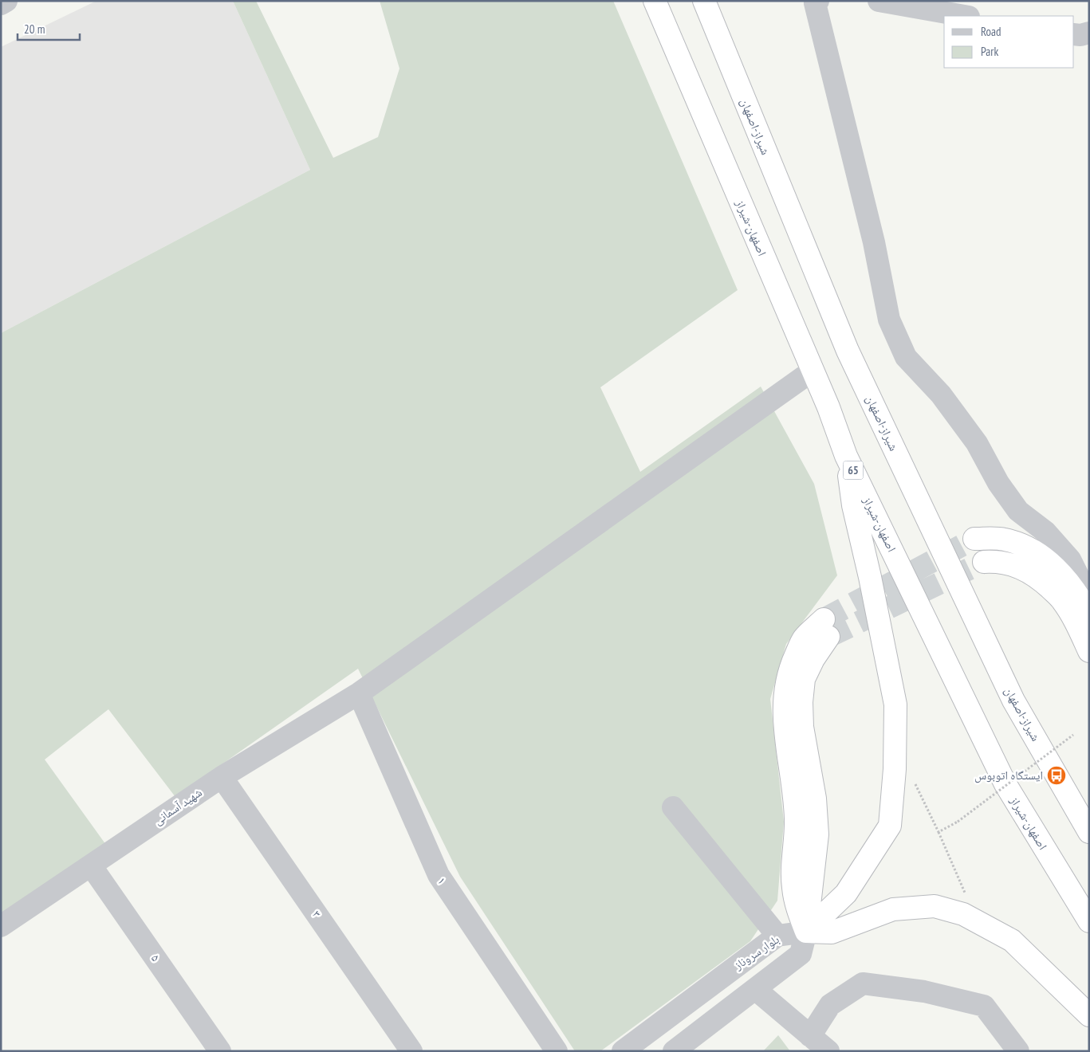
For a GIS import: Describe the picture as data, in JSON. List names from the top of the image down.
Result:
{
  "streets": {
    "highway": ["شیراز-اصفهان", "اصفهان-شیراز", "65"],
    "street": [
      "شهید آسمانی",
      "۱",
      "۳",
      "بلوار سروناز",
      "۵"
    ]
  },
  "crossings": [
    ["اصفهان-شیراز", "شهید آسمانی"],
    ["شهید آسمانی", "۱"],
    ["شهید آسمانی", "۳"],
    ["شهید آسمانی", "۵"]
  ],
  "places": {
    "bus stop": ["ایستگاه اتوبوس"]
  },
  "legend": ["Road", "Park"],
  "scale_bar": "20 m"
}
